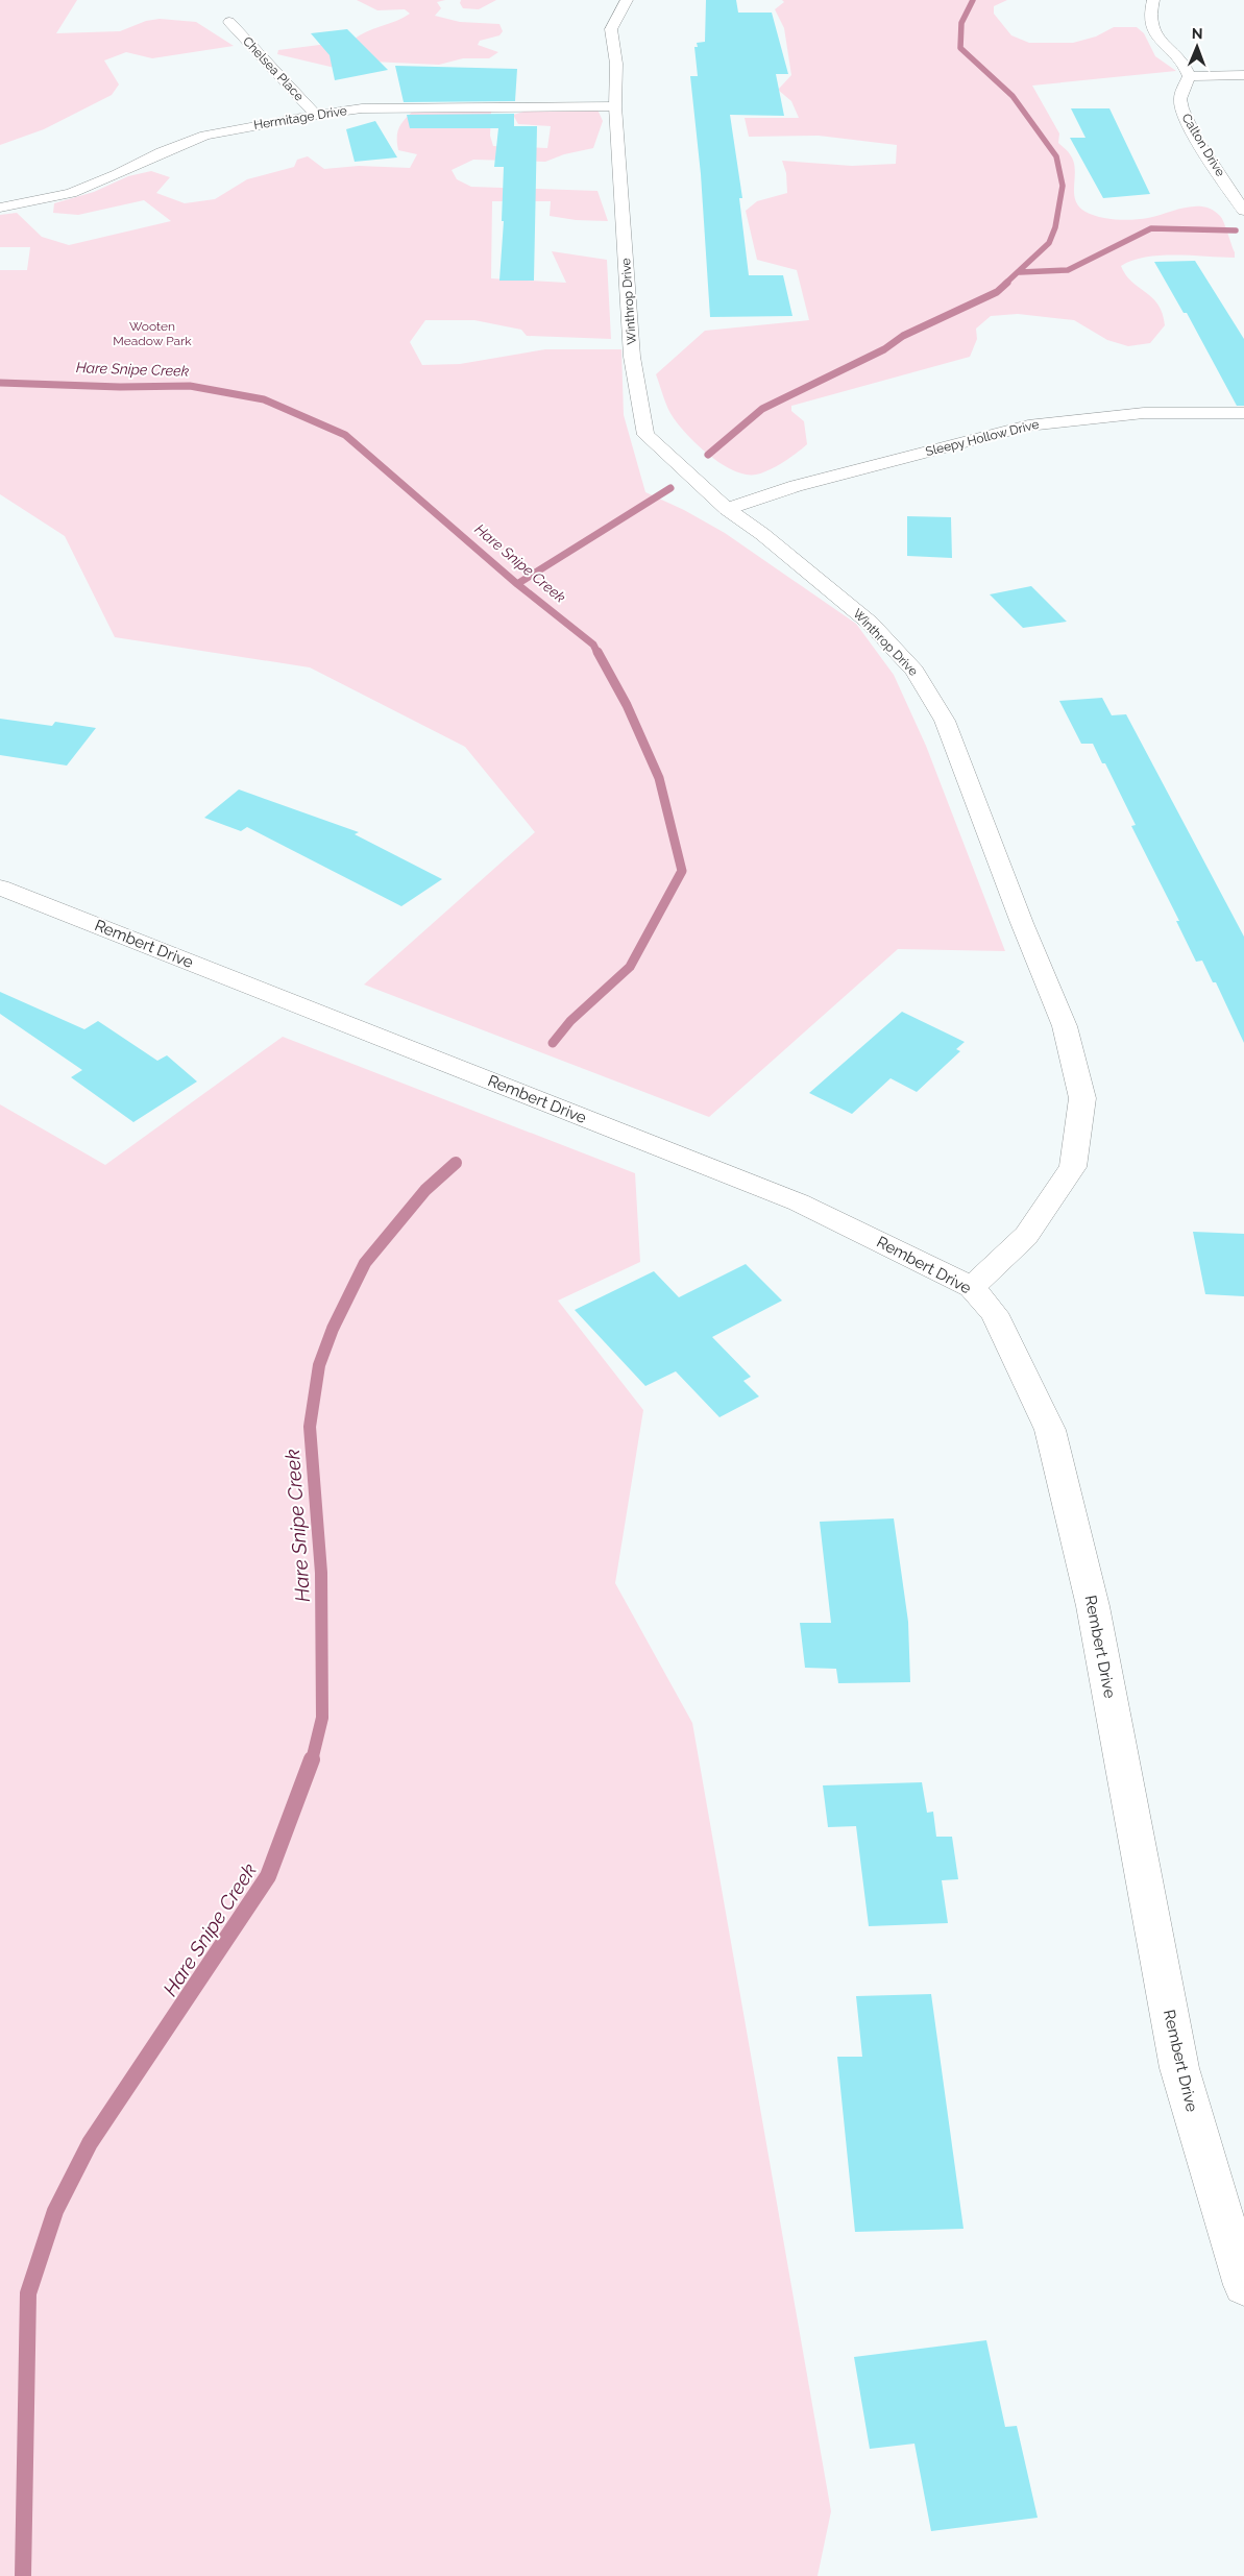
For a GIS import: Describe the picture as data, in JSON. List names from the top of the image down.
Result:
{
  "streets": {
    "street": [
      "Chelsea Place",
      "Hermitage Drive",
      "Calton Drive",
      "Winthrop Drive",
      "Sleepy Hollow Drive",
      "Rembert Drive"
    ]
  },
  "crossings": [
    ["Chelsea Place", "Hermitage Drive"],
    ["Hermitage Drive", "Winthrop Drive"],
    ["Winthrop Drive", "Sleepy Hollow Drive"],
    ["Winthrop Drive", "Rembert Drive"]
  ],
  "water": ["Hare Snipe Creek"],
  "parks": ["Wooten Meadow Park"],
  "north": "top"
}
